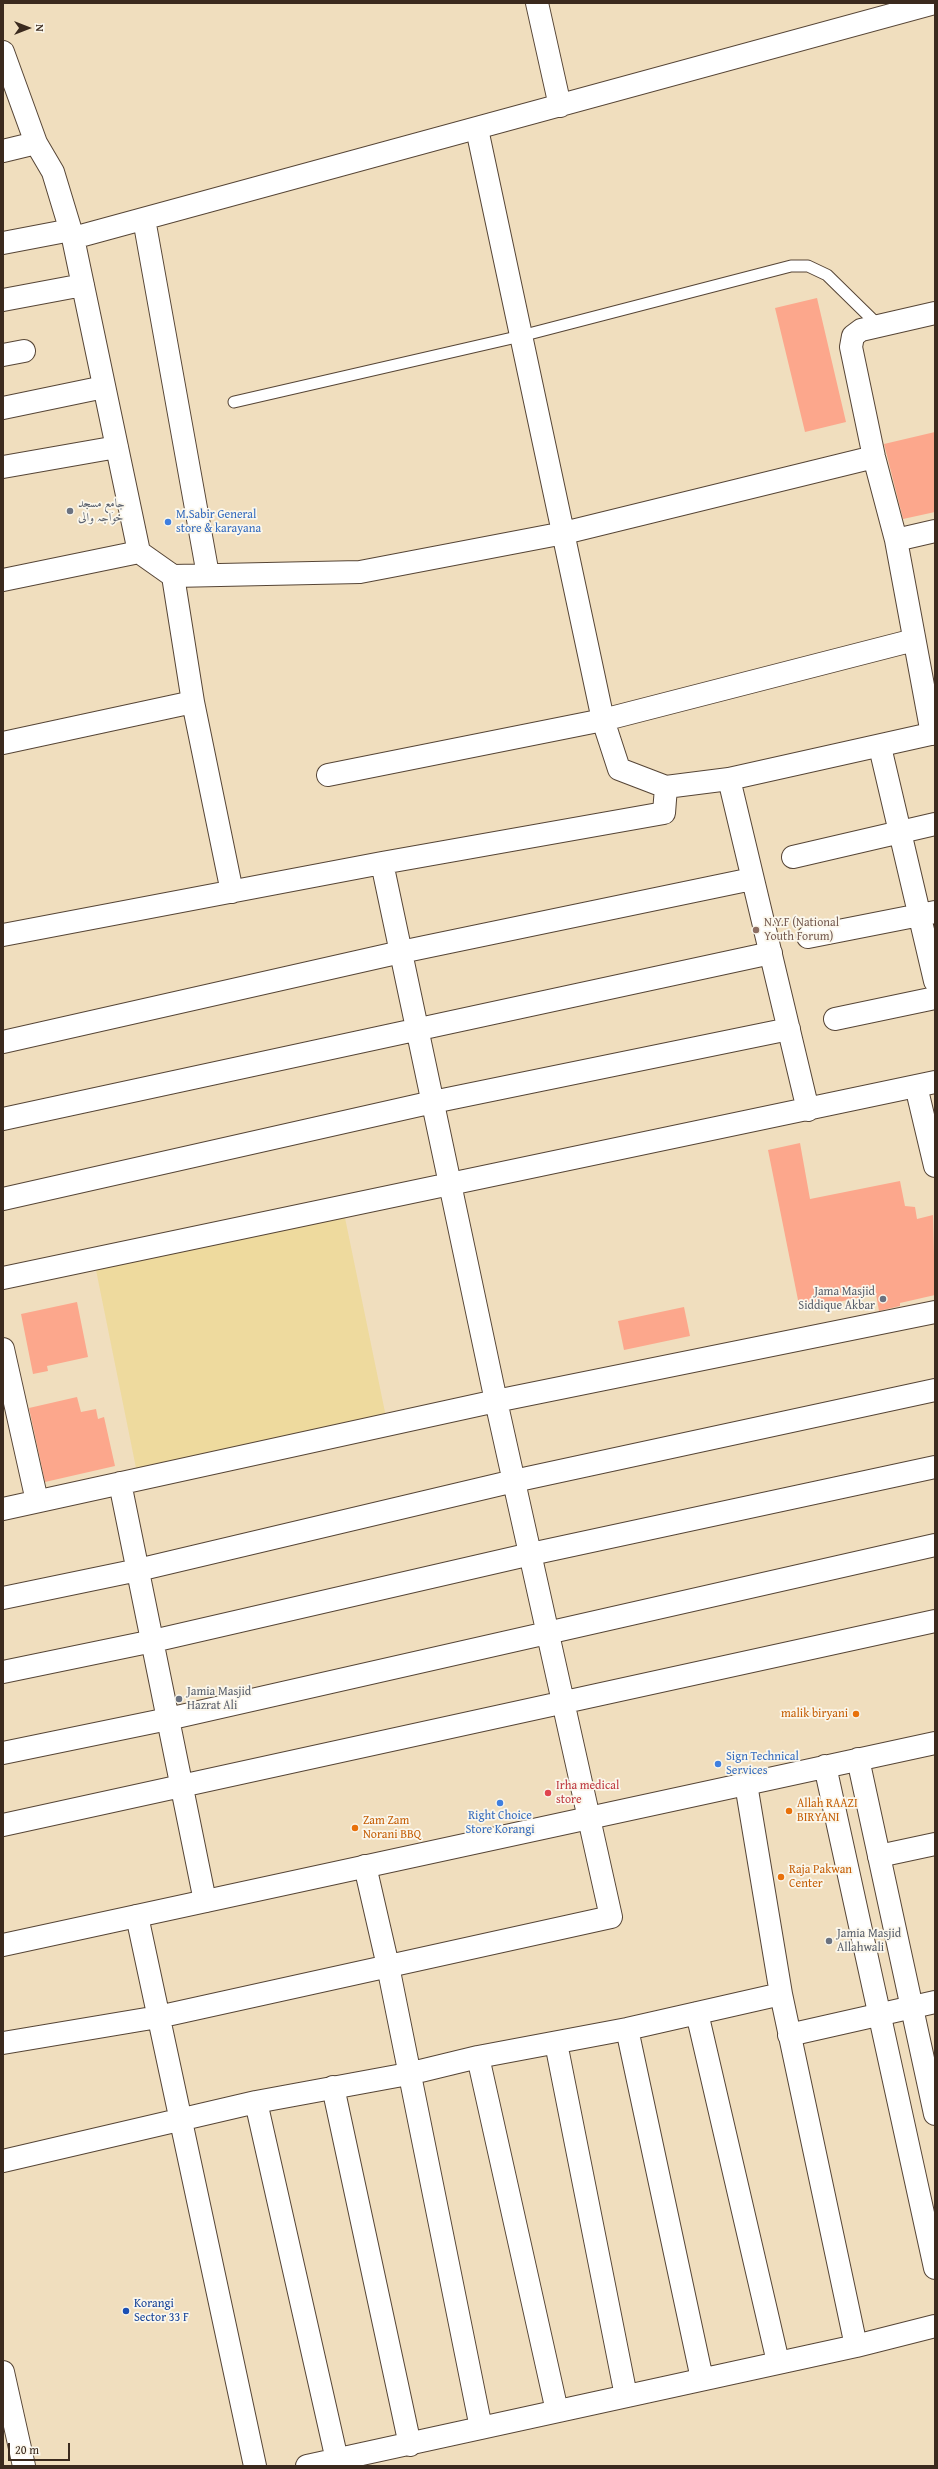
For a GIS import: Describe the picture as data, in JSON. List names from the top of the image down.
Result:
{
  "places": [
    "جامع مسجد خواجہ والی",
    "M.Sabir General store & karayana",
    "N.Y.F (National Youth Forum)",
    "Jama Masjid Siddique Akbar",
    "Jamia Masjid Hazrat Ali",
    "malik biryani",
    "Sign Technical Services",
    "Irha medical store",
    "Right Choice Store Korangi",
    "Allah RAAZI BIRYANI",
    "Zam Zam Norani BBQ",
    "Raja Pakwan Center",
    "Jamia Masjid Allahwali",
    "Korangi Sector 33 F"
  ],
  "scale_bar": "20 m",
  "north": "right"
}
